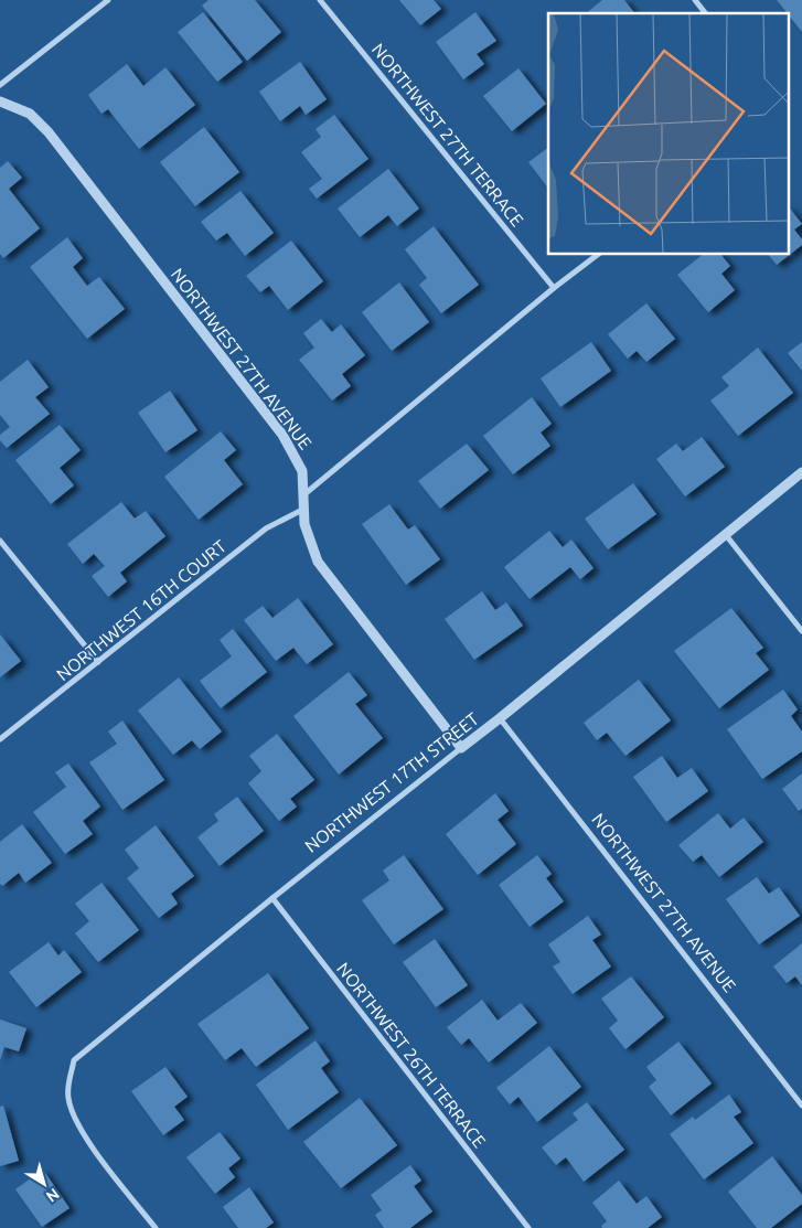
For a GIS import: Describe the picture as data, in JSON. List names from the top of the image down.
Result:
{
  "streets": {
    "street": [
      "NORTHWEST 27TH TERRACE",
      "NORTHWEST 27TH AVENUE",
      "NORTHWEST 16TH COURT",
      "NORTHWEST 17TH STREET",
      "NORTHWEST 26TH TERRACE"
    ]
  },
  "crossings": [
    ["NORTHWEST 27TH AVENUE", "NORTHWEST 16TH COURT"],
    ["NORTHWEST 27TH AVENUE", "NORTHWEST 17TH STREET"],
    ["NORTHWEST 17TH STREET", "NORTHWEST 26TH TERRACE"]
  ],
  "north": "bottom right"
}
